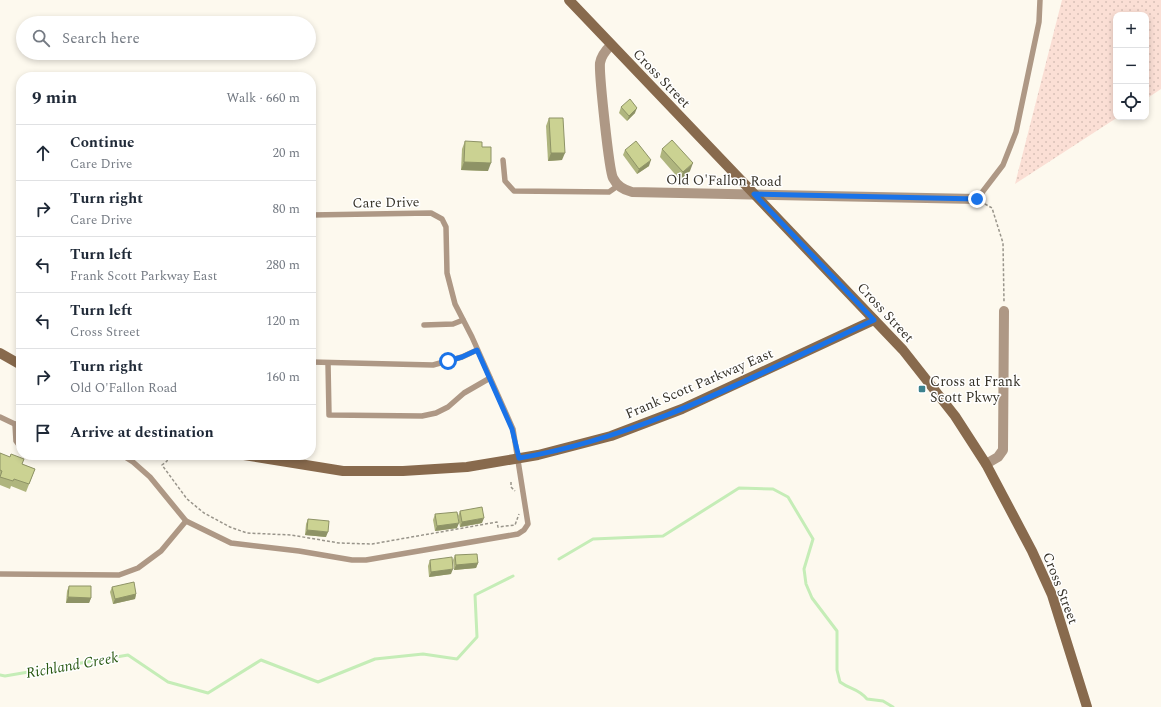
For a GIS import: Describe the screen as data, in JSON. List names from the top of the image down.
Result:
{
  "streets": {
    "main road": ["Cross Street", "Frank Scott Parkway East"],
    "street": ["Old O'Fallon Road"],
    "lane": ["Care Drive"]
  },
  "crossings": [
    ["Cross Street", "Old O'Fallon Road"],
    ["Cross Street", "Frank Scott Parkway East"],
    ["Care Drive", "Frank Scott Parkway East"]
  ],
  "water": ["Richland Creek"],
  "places": {
    "transit": ["Cross at Frank Scott Pkwy"]
  },
  "page": {
    "map_buttons": ["+", "−"],
    "search": "Search here",
    "heading": ["9 min", "Walk · 660 m"],
    "list": [
      ["Continue", "Care Drive", "20 m"],
      ["Turn right", "Care Drive", "80 m"],
      ["Turn left", "Frank Scott Parkway East", "280 m"],
      ["Turn left", "Cross Street", "120 m"],
      ["Turn right", "Old O'Fallon Road", "160 m"],
      "Arrive at destination"
    ]
  }
}
